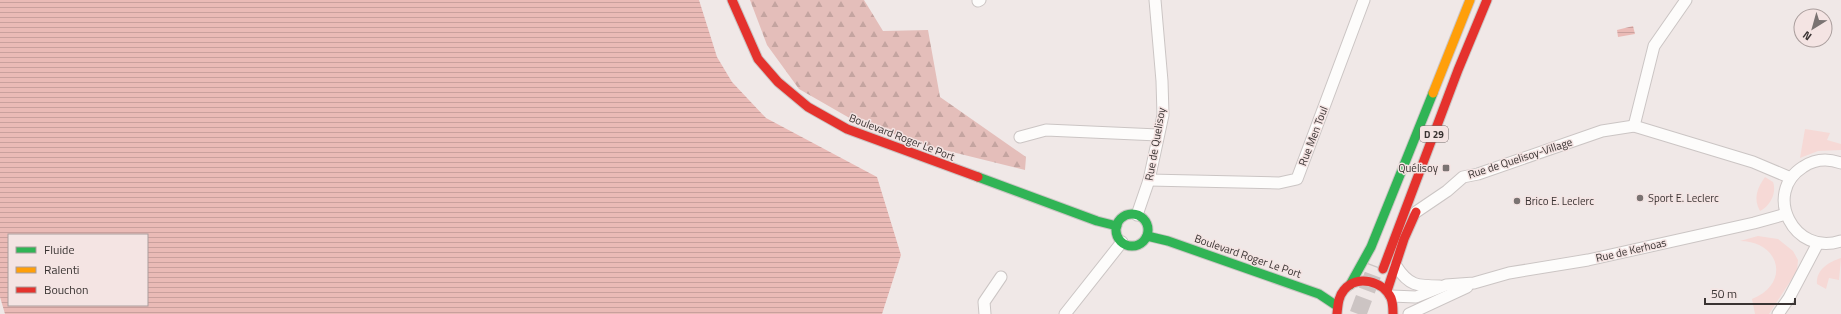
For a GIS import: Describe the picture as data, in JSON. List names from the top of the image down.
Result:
{
  "streets": {
    "main road": ["D 29", "Boulevard Roger Le Port"],
    "street": [
      "Rue Men Toul",
      "Rue de Quelisoy",
      "Rue de Quelisoy-Village",
      "Rue de Kerhoas"
    ]
  },
  "crossings": [
    ["Rue Men Toul", "Rue de Quelisoy"],
    ["Boulevard Roger Le Port", "Rue de Quelisoy"]
  ],
  "places": {
    "transit": ["Quélisoy"],
    "other": ["Sport E. Leclerc", "Brico E. Leclerc"]
  },
  "legend": ["Fluide", "Ralenti", "Bouchon"],
  "scale_bar": "50 m",
  "north": "bottom left"
}
